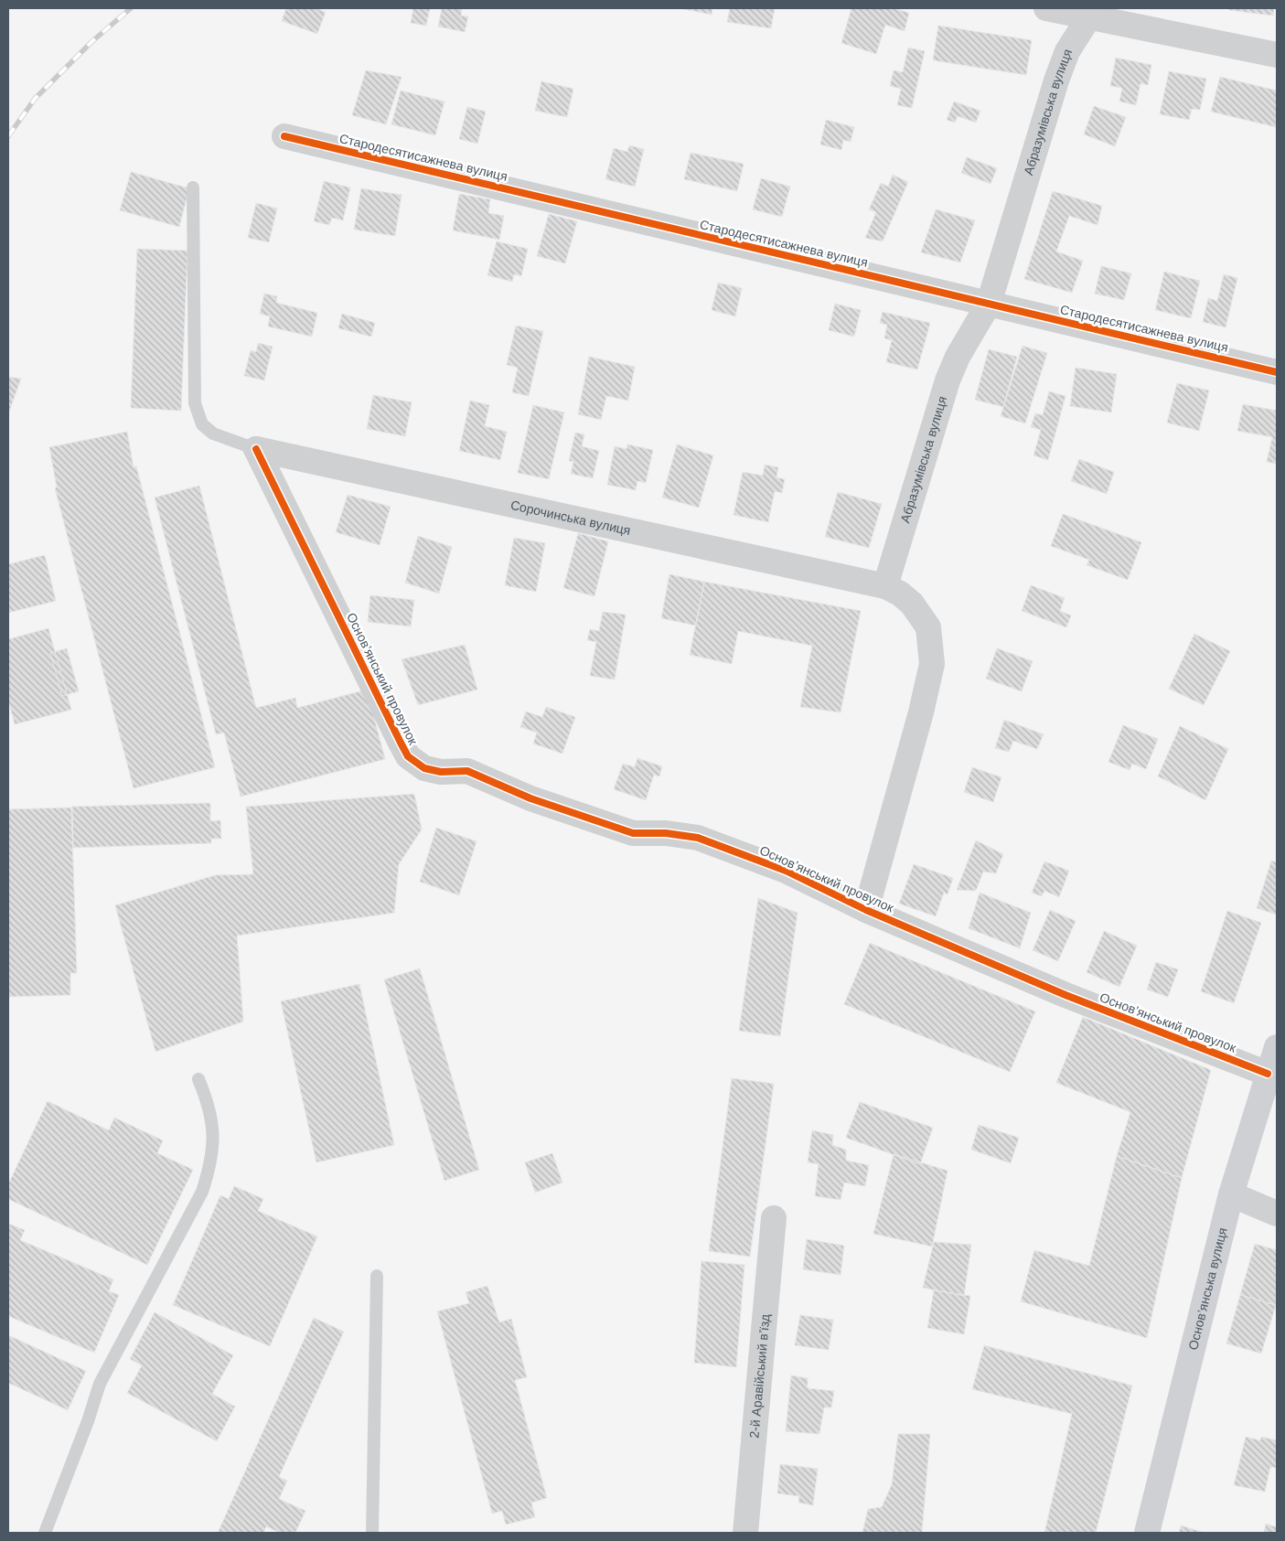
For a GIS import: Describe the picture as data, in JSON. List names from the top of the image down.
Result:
{
  "streets": {
    "street": [
      "Абразумівська вулиця",
      "Стародесятисажнева вулиця",
      "Сорочинська вулиця",
      "Основ’янський провулок",
      "Основ’янська вулиця",
      "2-й Аравійський в’їзд"
    ]
  },
  "crossings": [
    ["Абразумівська вулиця", "Стародесятисажнева вулиця"],
    ["Абразумівська вулиця", "Сорочинська вулиця"],
    ["Сорочинська вулиця", "Основ’янський провулок"],
    ["Основ’янський провулок", "Основ’янська вулиця"]
  ]
}
